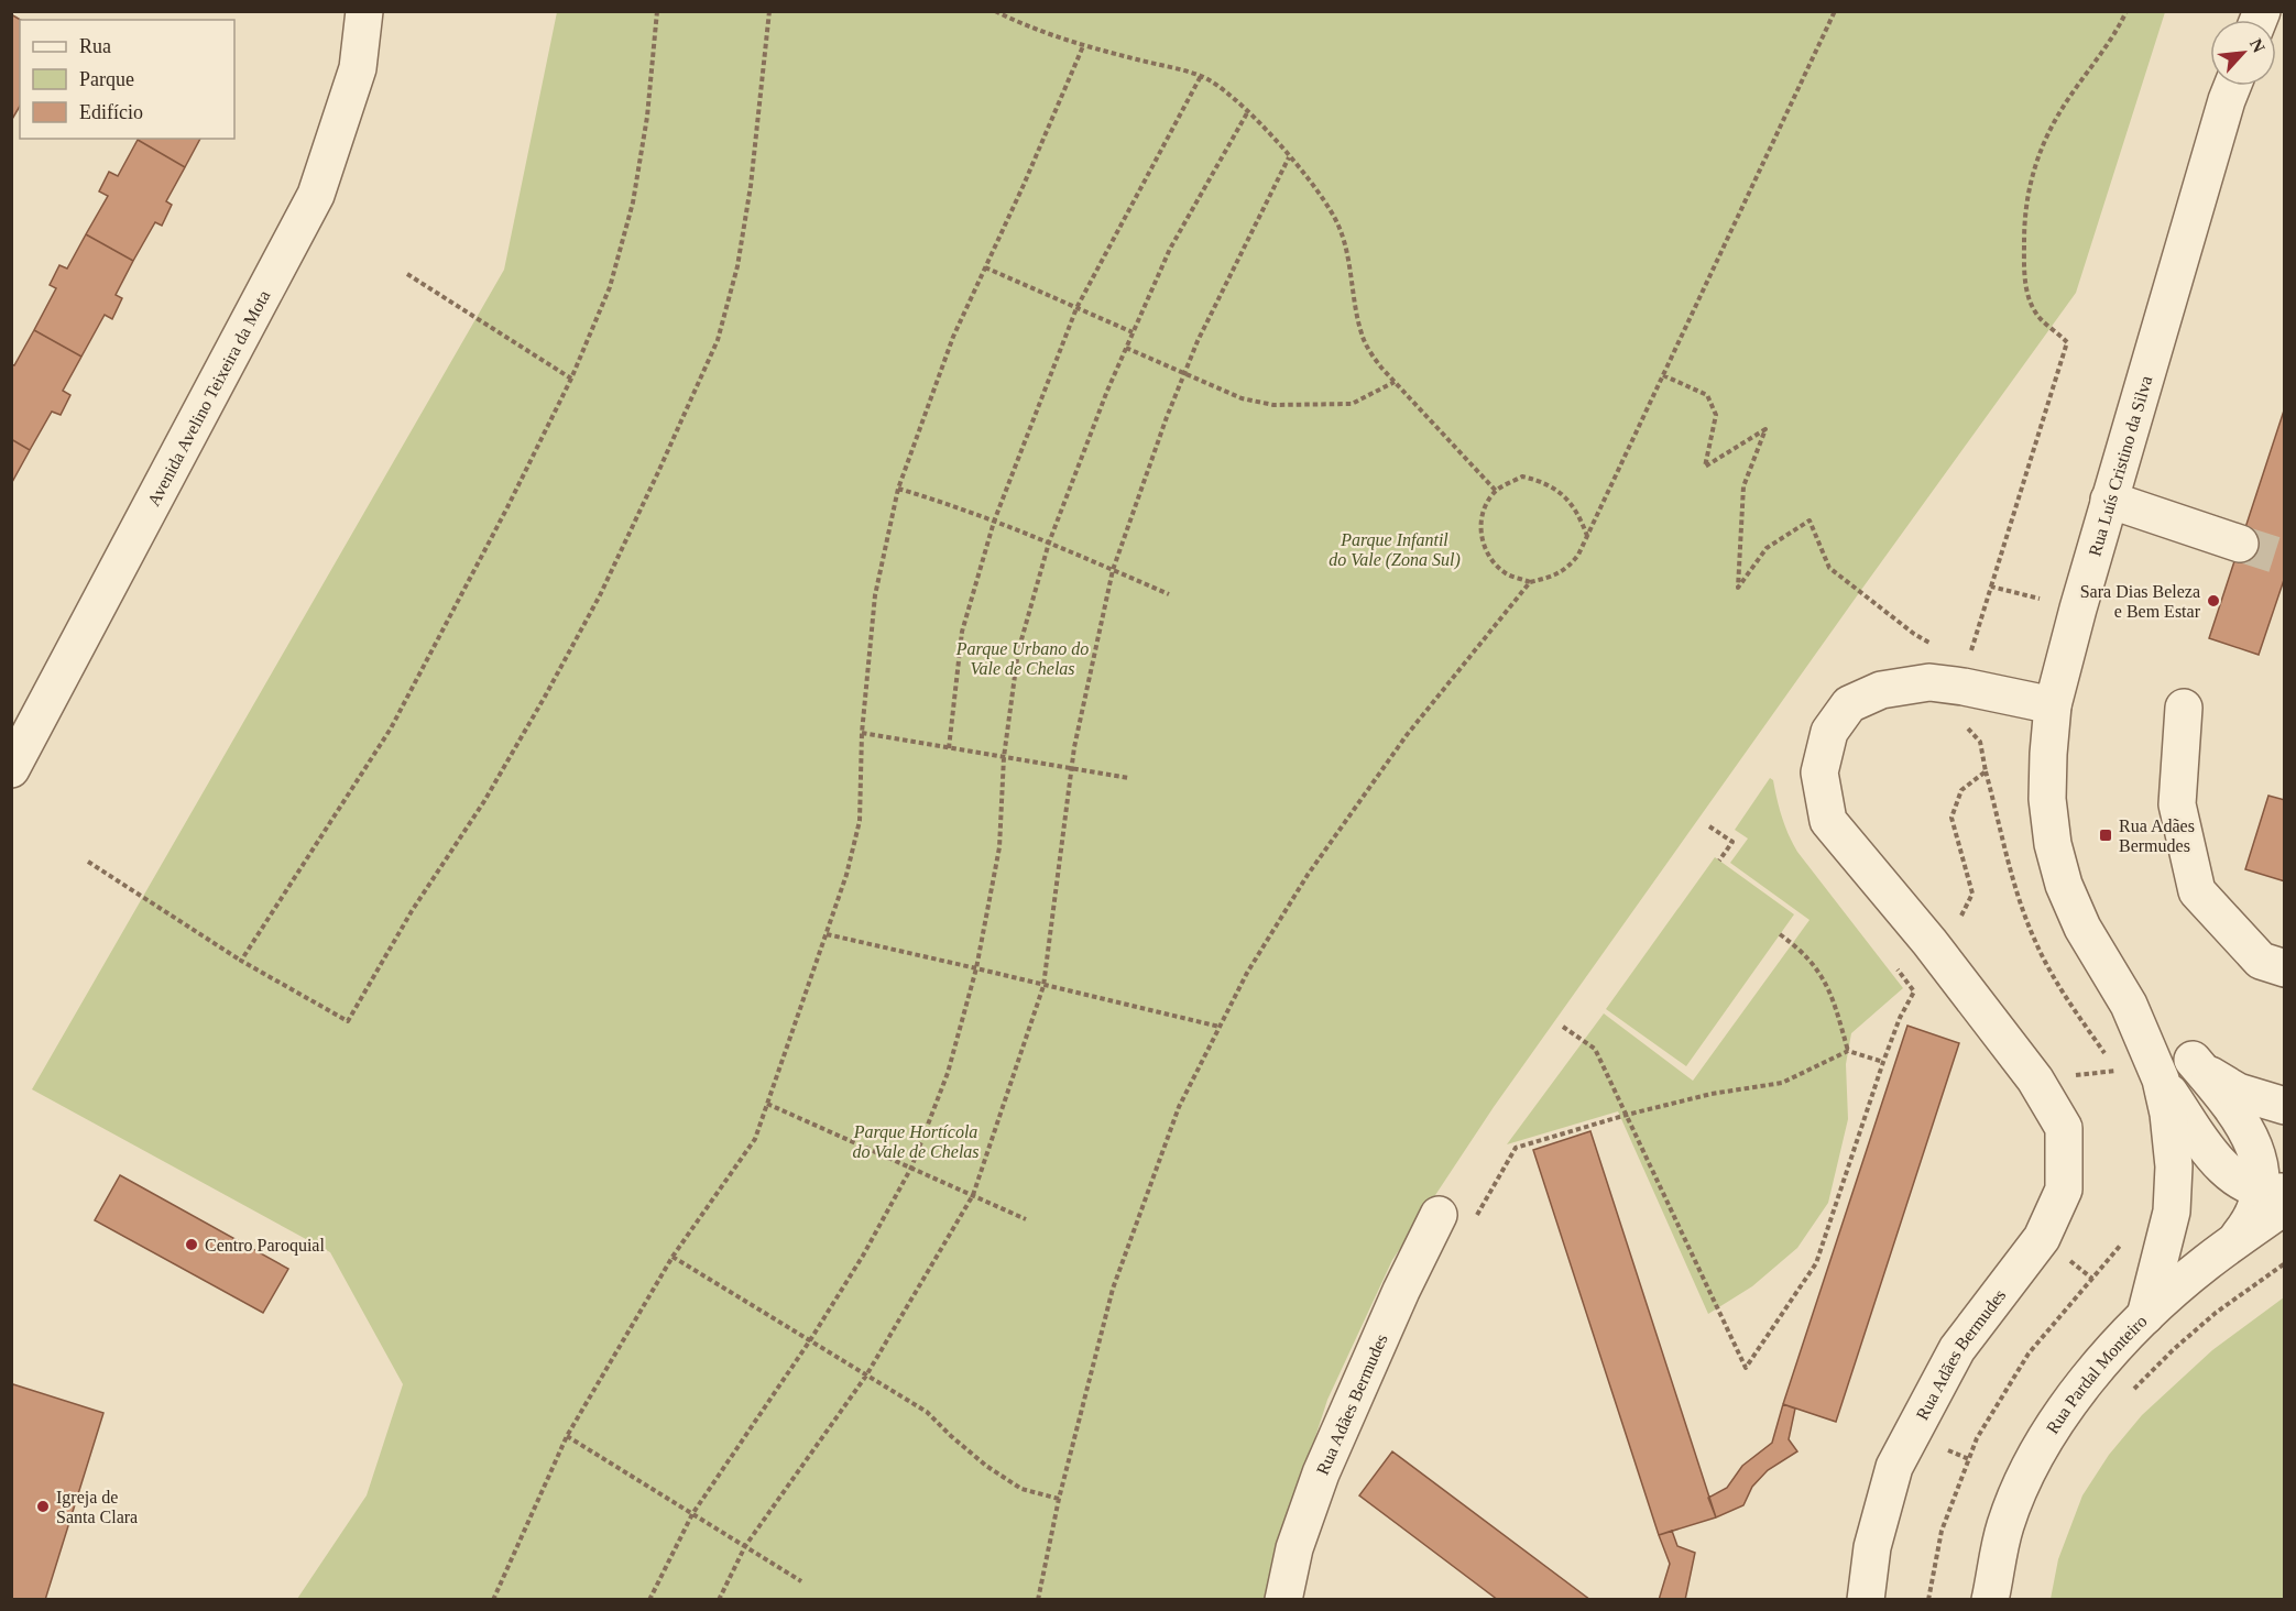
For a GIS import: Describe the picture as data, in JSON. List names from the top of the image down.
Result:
{
  "streets": {
    "street": [
      "Avenida Avelino Teixeira da Mota",
      "Rua Luís Cristino da Silva",
      "Rua Adães Bermudes",
      "Rua Pardal Monteiro"
    ]
  },
  "crossings": [
    ["Rua Luís Cristino da Silva", "Rua Adães Bermudes"]
  ],
  "parks": ["Parque Infantil do Vale (Zona Sul)", "Parque Urbano do Vale de Chelas", "Parque Hortícola do Vale de Chelas"],
  "places": {
    "other": ["Sara Dias Beleza e Bem Estar", "Centro Paroquial", "Igreja de Santa Clara"],
    "transit": ["Rua Adães Bermudes"]
  },
  "legend": ["Rua", "Parque", "Edifício"],
  "north": "top right"
}
